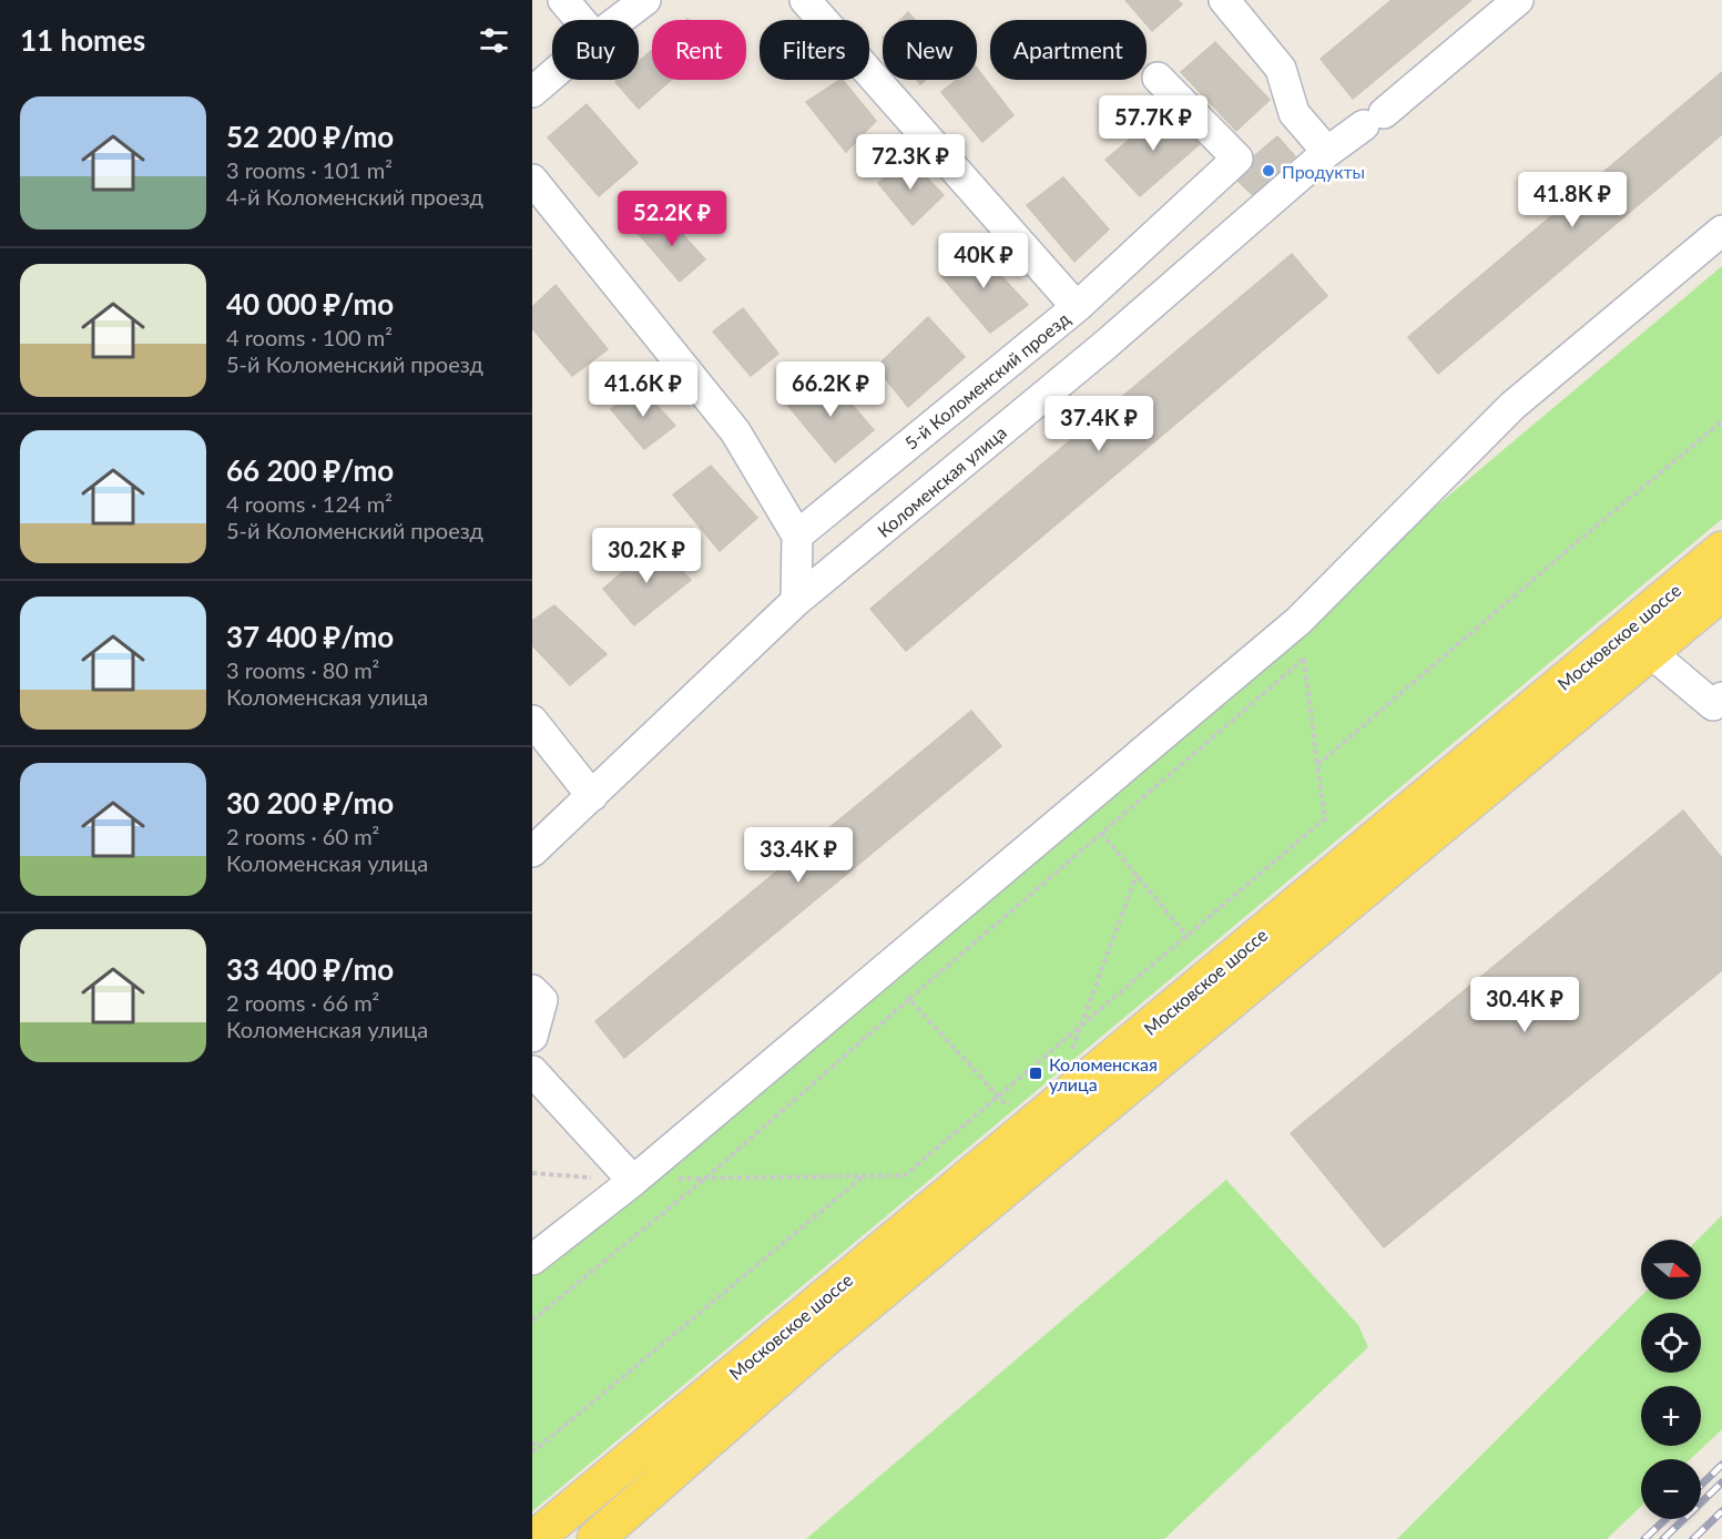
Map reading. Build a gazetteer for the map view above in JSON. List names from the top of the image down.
{
  "streets": {
    "main road": ["Московское шоссе"],
    "street": ["5-й Коломенский проезд", "Коломенская улица"]
  },
  "places": {
    "other": ["Продукты"],
    "transit": ["Коломенская улица"]
  },
  "north": "right",
  "page": {
    "heading": "11 homes",
    "chip": [
      "Buy",
      "Rent",
      "Filters",
      "New",
      "Apartment"
    ],
    "list": [
      {
        "name": "52 200 ₽/mo",
        "note": "3 rooms · 101 m² · 4-й Коломенский проезд"
      },
      {
        "name": "40 000 ₽/mo",
        "note": "4 rooms · 100 m² · 5-й Коломенский проезд"
      },
      {
        "name": "66 200 ₽/mo",
        "note": "4 rooms · 124 m² · 5-й Коломенский проезд"
      },
      {
        "name": "37 400 ₽/mo",
        "note": "3 rooms · 80 m² · Коломенская улица"
      },
      {
        "name": "30 200 ₽/mo",
        "note": "2 rooms · 60 m² · Коломенская улица"
      },
      {
        "name": "33 400 ₽/mo",
        "note": "2 rooms · 66 m² · Коломенская улица"
      }
    ],
    "price": [
      "57.7K ₽",
      "72.3K ₽",
      "41.8K ₽",
      "52.2K ₽",
      "40K ₽",
      "41.6K ₽",
      "66.2K ₽",
      "37.4K ₽",
      "30.2K ₽",
      "33.4K ₽",
      "30.4K ₽"
    ],
    "map_buttons": ["+", "−"]
  }
}
